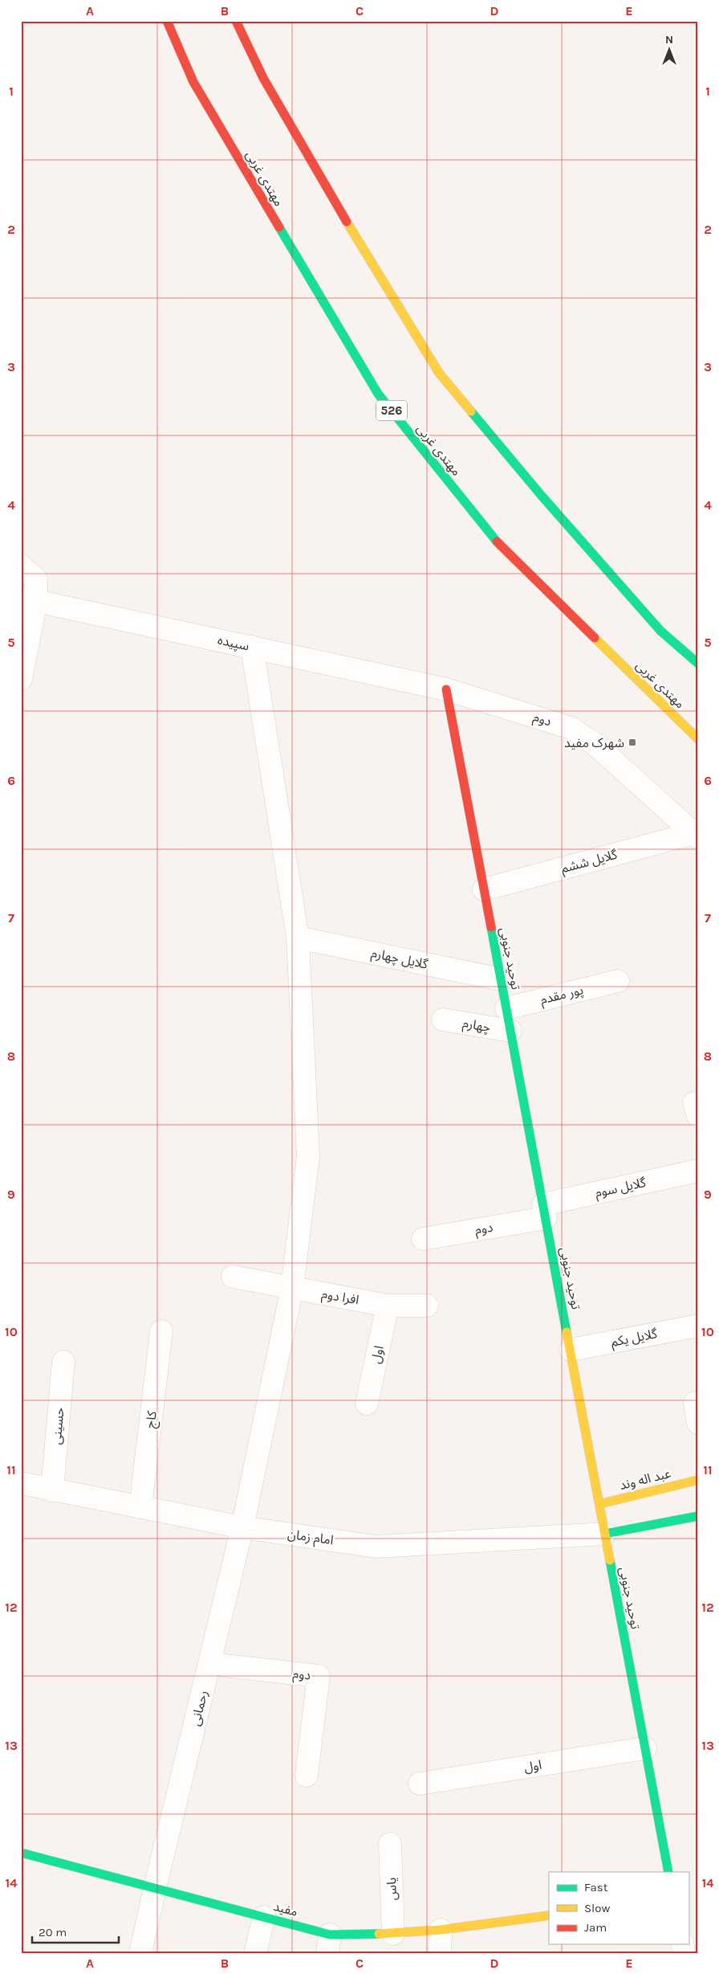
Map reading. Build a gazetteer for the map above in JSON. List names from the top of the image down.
{
  "streets": {
    "street": [
      "مهتدی غربی",
      "526",
      "سپیده",
      "دوم",
      "گلایل ششم",
      "گلایل چهارم",
      "توحید جنوبی",
      "پور مقدم",
      "چهارم",
      "گلایل سوم",
      "افرا دوم",
      "گلایل یکم",
      "اول",
      "کاج",
      "حسینی",
      "عبد اله وند",
      "امام زمان",
      "رحمانی",
      "یاس",
      "مفید"
    ]
  },
  "crossings": [
    ["سپیده", "دوم"],
    ["سپیده", "توحید جنوبی"],
    ["سپیده", "رحمانی"],
    ["دوم", "گلایل ششم"],
    ["دوم", "توحید جنوبی"],
    ["دوم", "گلایل سوم"],
    ["دوم", "رحمانی"],
    ["گلایل ششم", "توحید جنوبی"],
    ["گلایل چهارم", "توحید جنوبی"],
    ["گلایل چهارم", "رحمانی"],
    ["توحید جنوبی", "پور مقدم"],
    ["توحید جنوبی", "چهارم"],
    ["توحید جنوبی", "گلایل سوم"],
    ["توحید جنوبی", "گلایل یکم"],
    ["توحید جنوبی", "اول"],
    ["توحید جنوبی", "عبد اله وند"],
    ["توحید جنوبی", "امام زمان"],
    ["افرا دوم", "اول"],
    ["افرا دوم", "رحمانی"],
    ["کاج", "امام زمان"],
    ["حسینی", "امام زمان"],
    ["امام زمان", "رحمانی"],
    ["رحمانی", "مفید"],
    ["یاس", "مفید"]
  ],
  "places": {
    "transit": ["شهرک مفید"]
  },
  "legend": ["Fast", "Slow", "Jam"],
  "scale_bar": "20 m",
  "north": "top",
  "grid": {
    "columns": [
      "A",
      "B",
      "C",
      "D",
      "E"
    ],
    "rows": [
      "1",
      "2",
      "3",
      "4",
      "5",
      "6",
      "7",
      "8",
      "9",
      "10",
      "11",
      "12",
      "13",
      "14"
    ]
  }
}
